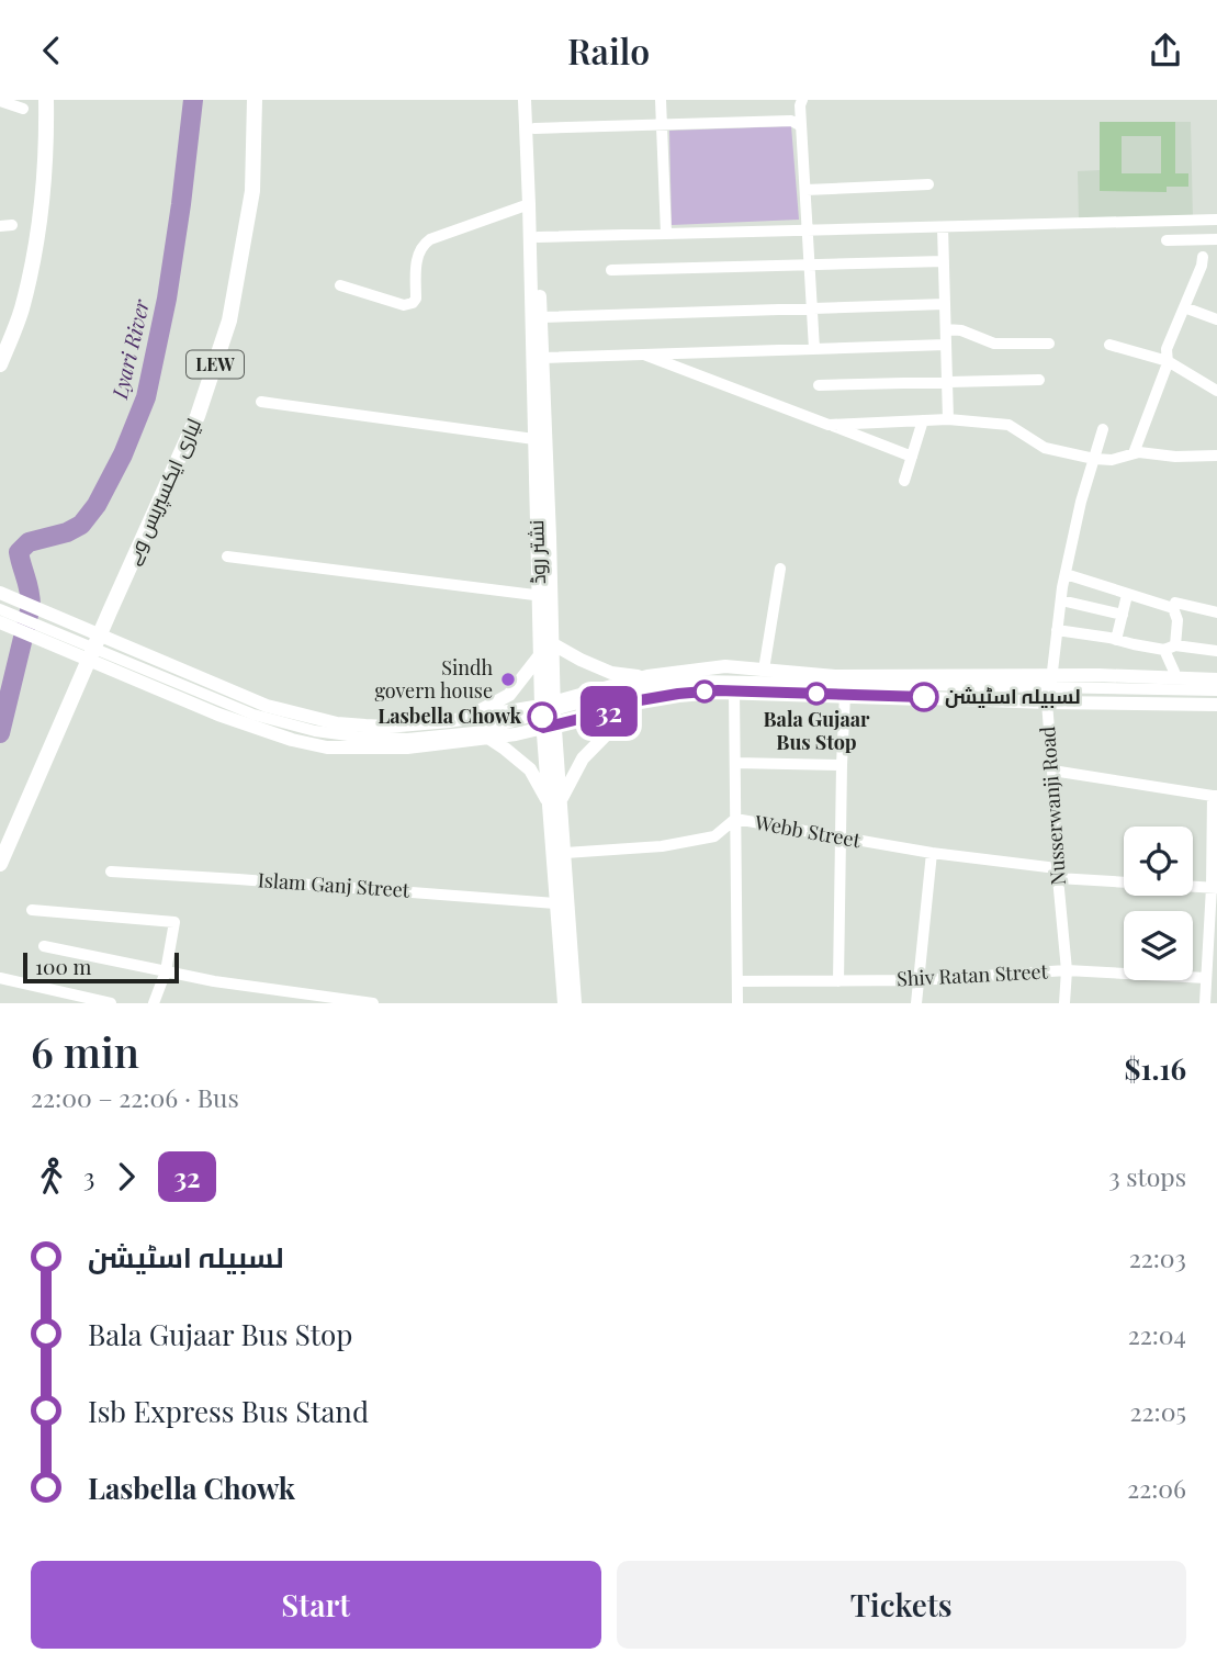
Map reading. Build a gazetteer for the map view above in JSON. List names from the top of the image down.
{
  "streets": {
    "highway": ["LEW", "لیاری ایکسپریس وے"],
    "main road": ["نشتر روڈ"],
    "street": [
      "Nusserwanji Road",
      "Webb Street",
      "Islam Ganj Street",
      "Shiv Ratan Street"
    ]
  },
  "crossings": [
    ["نشتر روڈ", "Webb Street"],
    ["نشتر روڈ", "Islam Ganj Street"],
    ["Nusserwanji Road", "Webb Street"],
    ["Nusserwanji Road", "Shiv Ratan Street"]
  ],
  "water": ["Lyari River"],
  "places": [
    "Sindh govern house",
    "Bala Gujaar Bus Stop",
    "لسبیلہ اسٹیشن",
    "Lasbella Chowk"
  ],
  "lines": ["bus line 32"],
  "scale_bar": "100 m",
  "page": {
    "header": "Railo",
    "on_map": "32",
    "scale": "100 m",
    "heading": ["6 min", "22:00 – 22:06 · Bus", "$1.16"],
    "legs": ["3", "32", "3 stops"],
    "list": [
      {
        "name": "لسبیلہ اسٹیشن",
        "value": "22:03"
      },
      {
        "name": "Bala Gujaar Bus Stop",
        "value": "22:04"
      },
      {
        "name": "Isb Express Bus Stand",
        "value": "22:05"
      },
      {
        "name": "Lasbella Chowk",
        "value": "22:06"
      }
    ],
    "buttons": ["Start", "Tickets"]
  }
}
